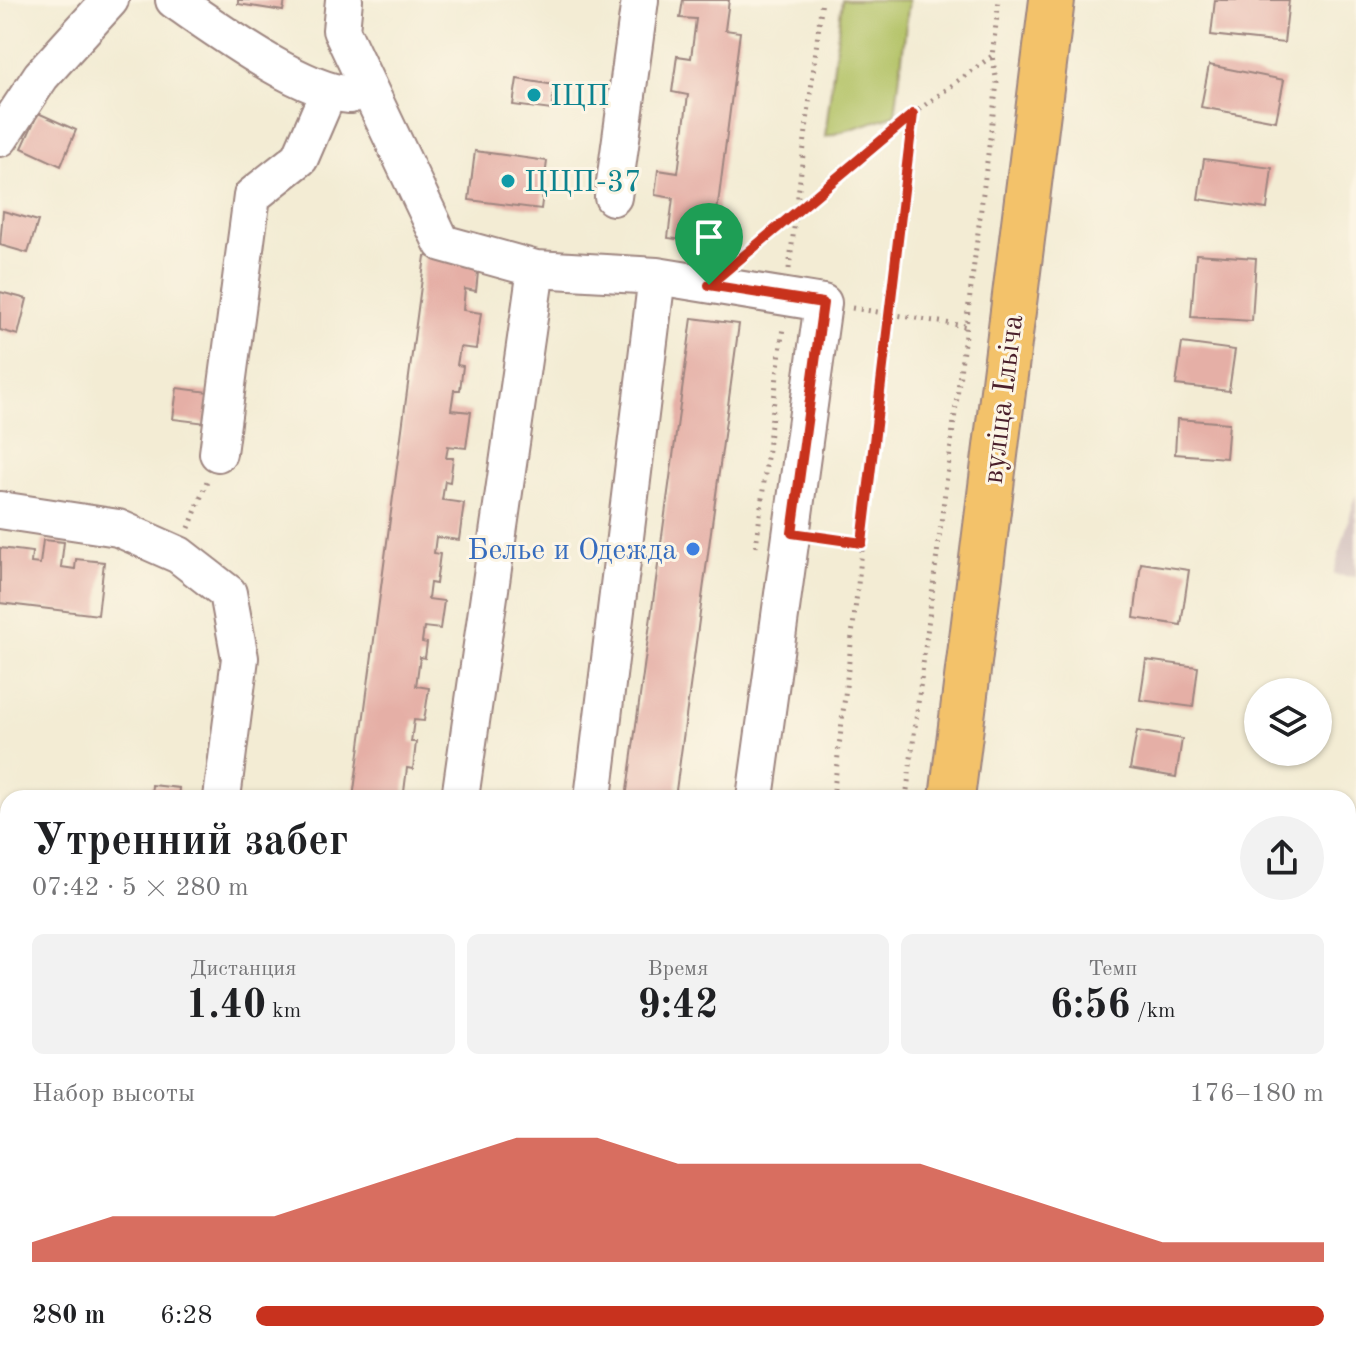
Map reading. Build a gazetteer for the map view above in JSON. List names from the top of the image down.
{
  "streets": {
    "main road": ["вуліца Ільіча"]
  },
  "places": ["ІЦП", "ЦЦП-37", "Белье и Одежда"],
  "page": {
    "heading": ["Утренний забег", "07:42 · 5 × 280 m"],
    "stats": [
      ["Дистанция", "1.40 km"],
      ["Время", "9:42"],
      ["Темп", "6:56 /km"]
    ],
    "chart": ["Набор высоты", "176–180 m"],
    "list": [
      {
        "name": "280 m",
        "note": "6:28"
      }
    ]
  }
}
